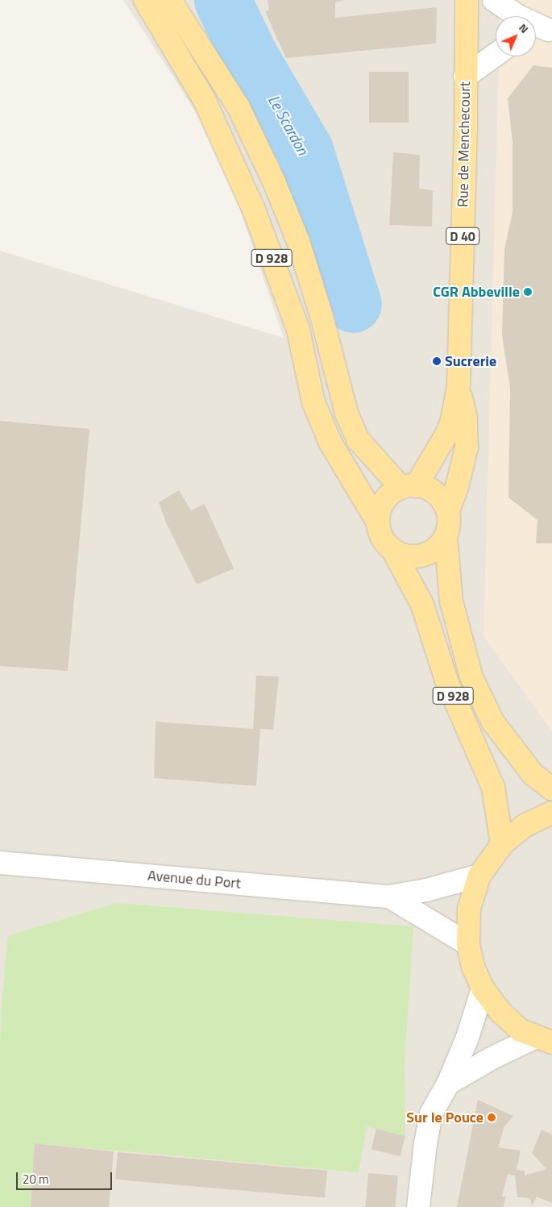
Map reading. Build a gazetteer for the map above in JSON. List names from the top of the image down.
{
  "streets": {
    "main road": ["Rue de Menchecourt", "D 40", "D 928"],
    "street": ["Avenue du Port"]
  },
  "crossings": [
    ["Rue de Menchecourt", "D 928"]
  ],
  "water": ["Le Scardon"],
  "places": ["CGR Abbeville", "Sucrerie", "Sur le Pouce"],
  "scale_bar": "20 m",
  "north": "top right"
}
